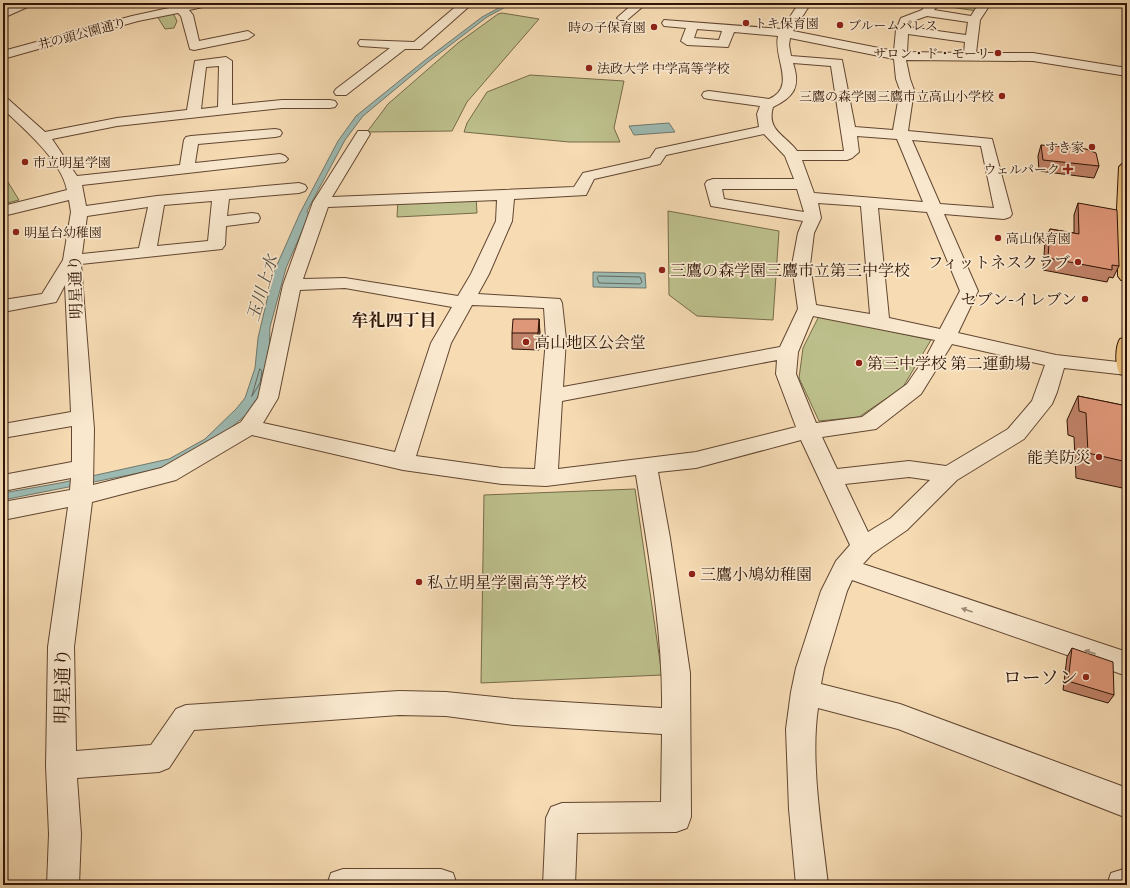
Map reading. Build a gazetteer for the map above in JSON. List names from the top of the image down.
{
  "streets": {
    "street": ["井の頭公園通り", "明星通り"]
  },
  "districts": ["牟礼四丁目"],
  "water": ["玉川上水"],
  "places": {
    "other": [
      "トキ保育園",
      "ブルームパレス",
      "時の子保育園",
      "サロン・ド・モーリ",
      "法政大学 中学高等学校",
      "三鷹の森学園三鷹市立高山小学校",
      "すき家",
      "市立明星学園",
      "明星台幼稚園",
      "高山保育園",
      "フィットネスクラブ",
      "三鷹の森学園三鷹市立第三中学校",
      "セブン-イレブン",
      "高山地区公会堂",
      "第三中学校 第二運動場",
      "能美防災",
      "三鷹小鳩幼稚園",
      "私立明星学園高等学校",
      "ローソン"
    ],
    "health": ["ウェルパーク"]
  }
}
